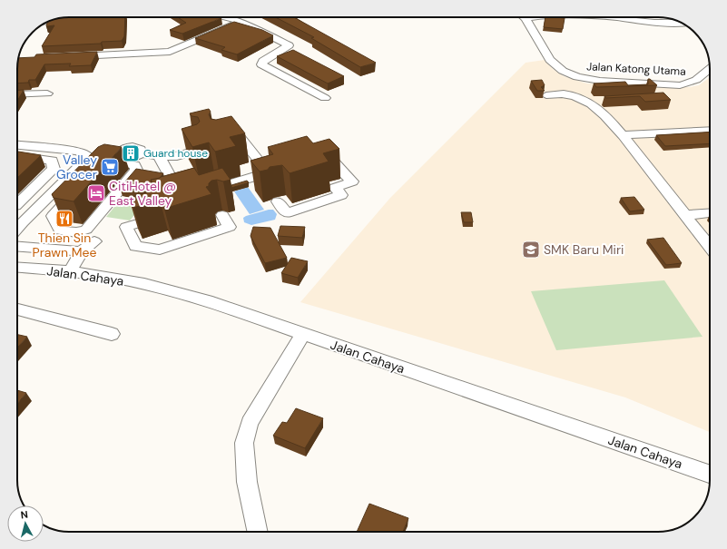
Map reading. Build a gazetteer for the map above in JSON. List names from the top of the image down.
{
  "streets": {
    "street": ["Jalan Katong Utama", "Jalan Cahaya"]
  },
  "places": {
    "building": ["Guard house"],
    "supermarket": ["Valley Grocer"],
    "hotel": ["CitiHotel @ East Valley"],
    "restaurant": ["Thien Sin Prawn Mee"],
    "school or university": ["SMK Baru Miri"]
  },
  "north": "top"
}
